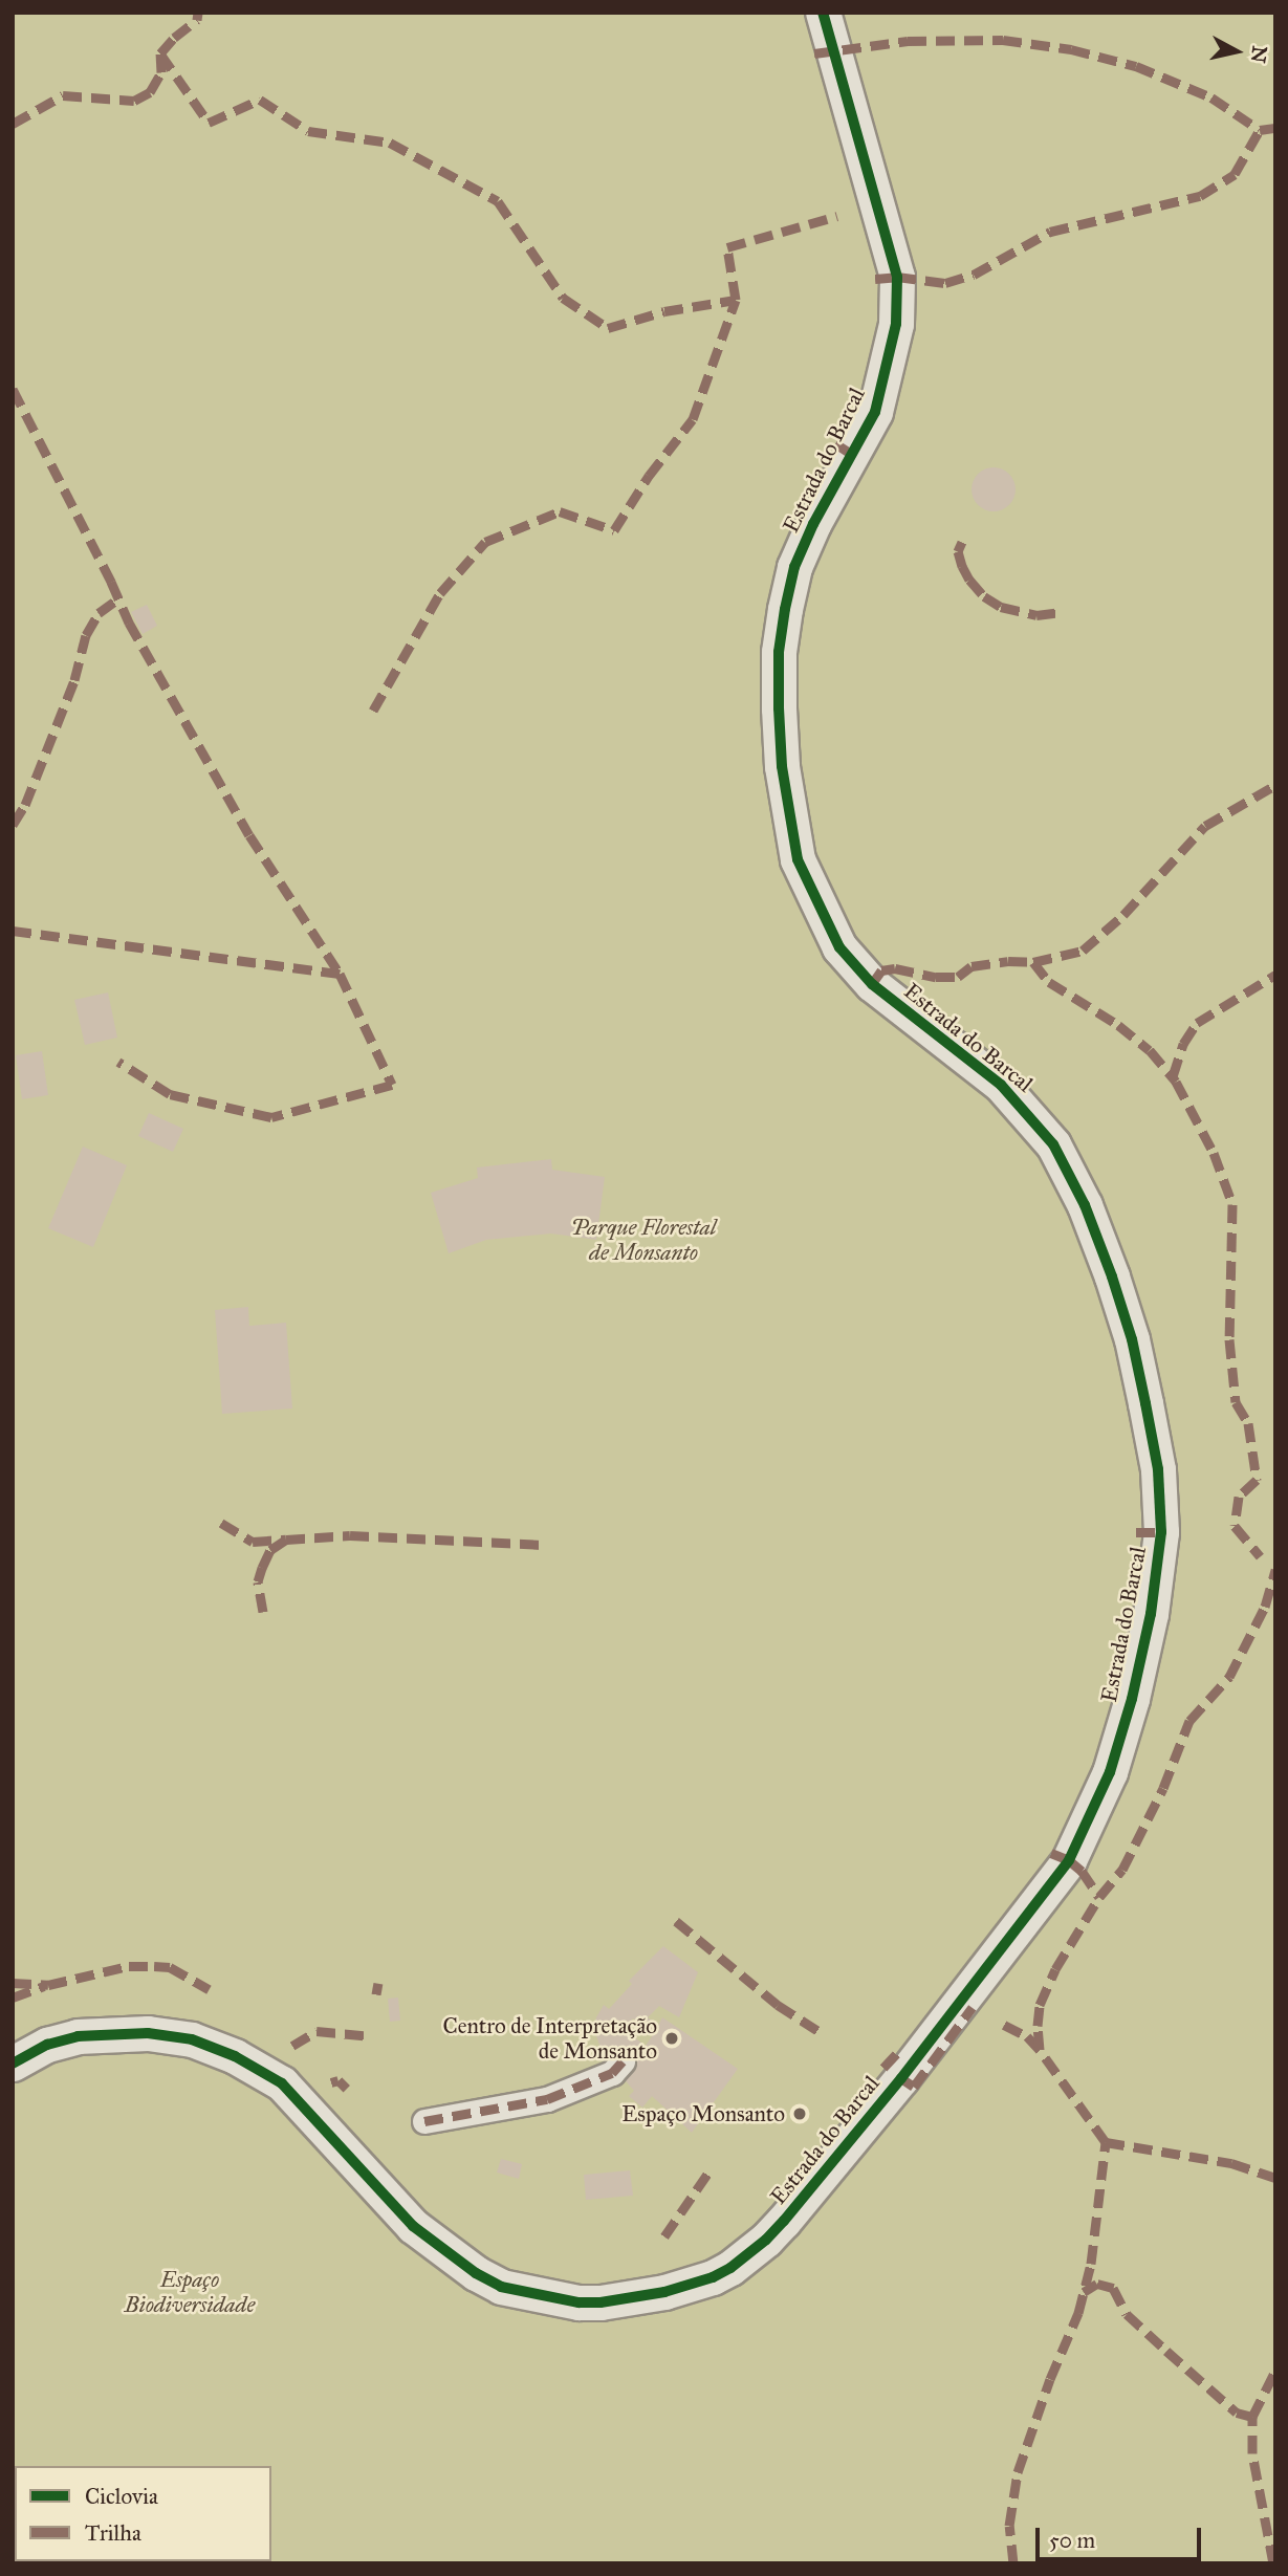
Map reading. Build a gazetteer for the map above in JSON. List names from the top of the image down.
{
  "streets": {
    "street": ["Estrada do Barcal"]
  },
  "parks": ["Parque Florestal de Monsanto", "Espaço Biodiversidade"],
  "places": ["Centro de Interpretação de Monsanto", "Espaço Monsanto"],
  "legend": ["Ciclovia", "Trilha"],
  "scale_bar": "50 m",
  "north": "right"
}
